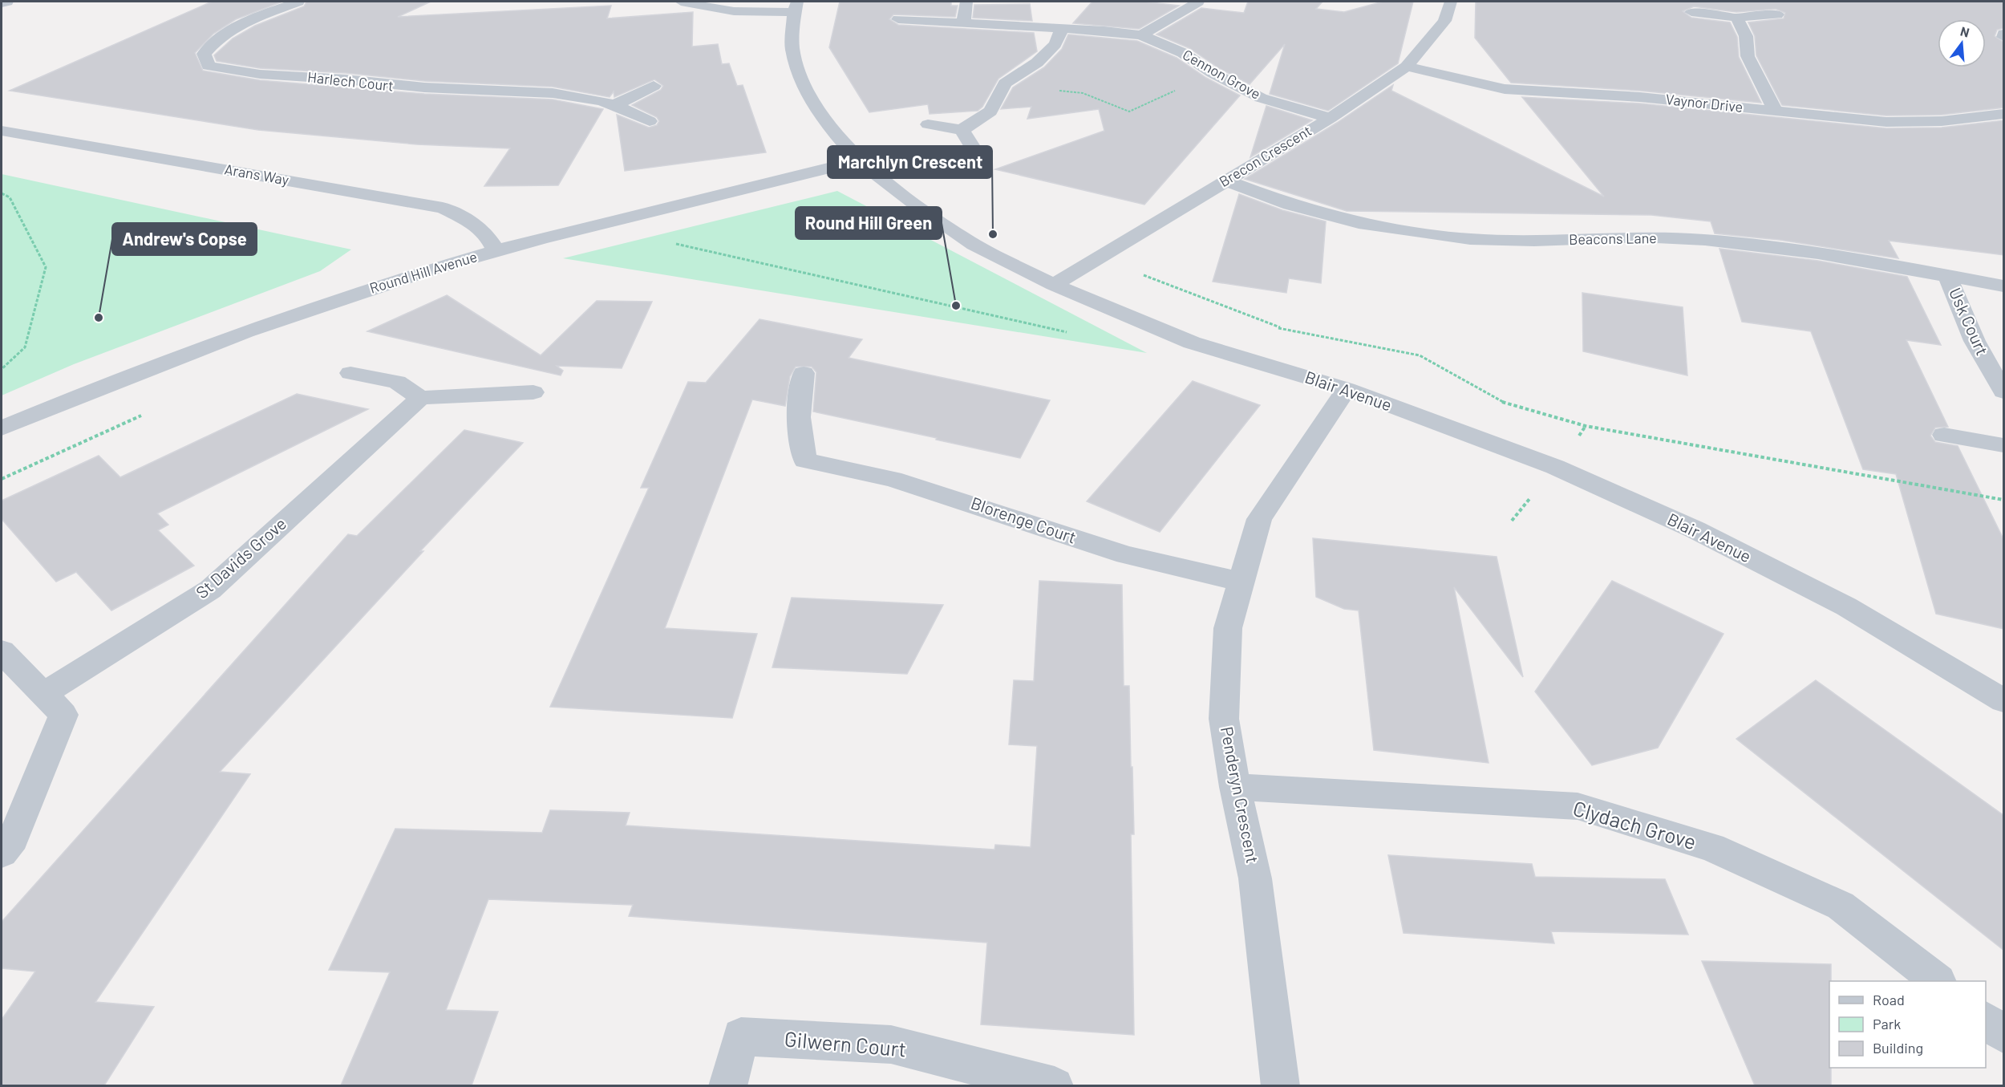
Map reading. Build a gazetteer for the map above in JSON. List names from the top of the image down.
{
  "streets": {
    "street": [
      "Cennon Grove",
      "Harlech Court",
      "Vaynor Drive",
      "Brecon Crescent",
      "Arans Way",
      "Beacons Lane",
      "Round Hill Avenue",
      "Usk Court",
      "Blair Avenue",
      "Blorenge Court",
      "St Davids Grove",
      "Penderyn Crescent",
      "Clydach Grove",
      "Gilwern Court"
    ]
  },
  "crossings": [
    ["Cennon Grove", "Brecon Crescent"],
    ["Vaynor Drive", "Brecon Crescent"],
    ["Brecon Crescent", "Beacons Lane"],
    ["Brecon Crescent", "Blair Avenue"],
    ["Arans Way", "Round Hill Avenue"],
    ["Beacons Lane", "Usk Court"],
    ["Round Hill Avenue", "Blair Avenue"],
    ["Blair Avenue", "Penderyn Crescent"],
    ["Blorenge Court", "Penderyn Crescent"],
    ["Penderyn Crescent", "Clydach Grove"]
  ],
  "places": ["Marchlyn Crescent", "Round Hill Green", "Andrew's Copse"],
  "legend": ["Road", "Park", "Building"],
  "north": "top"
}
